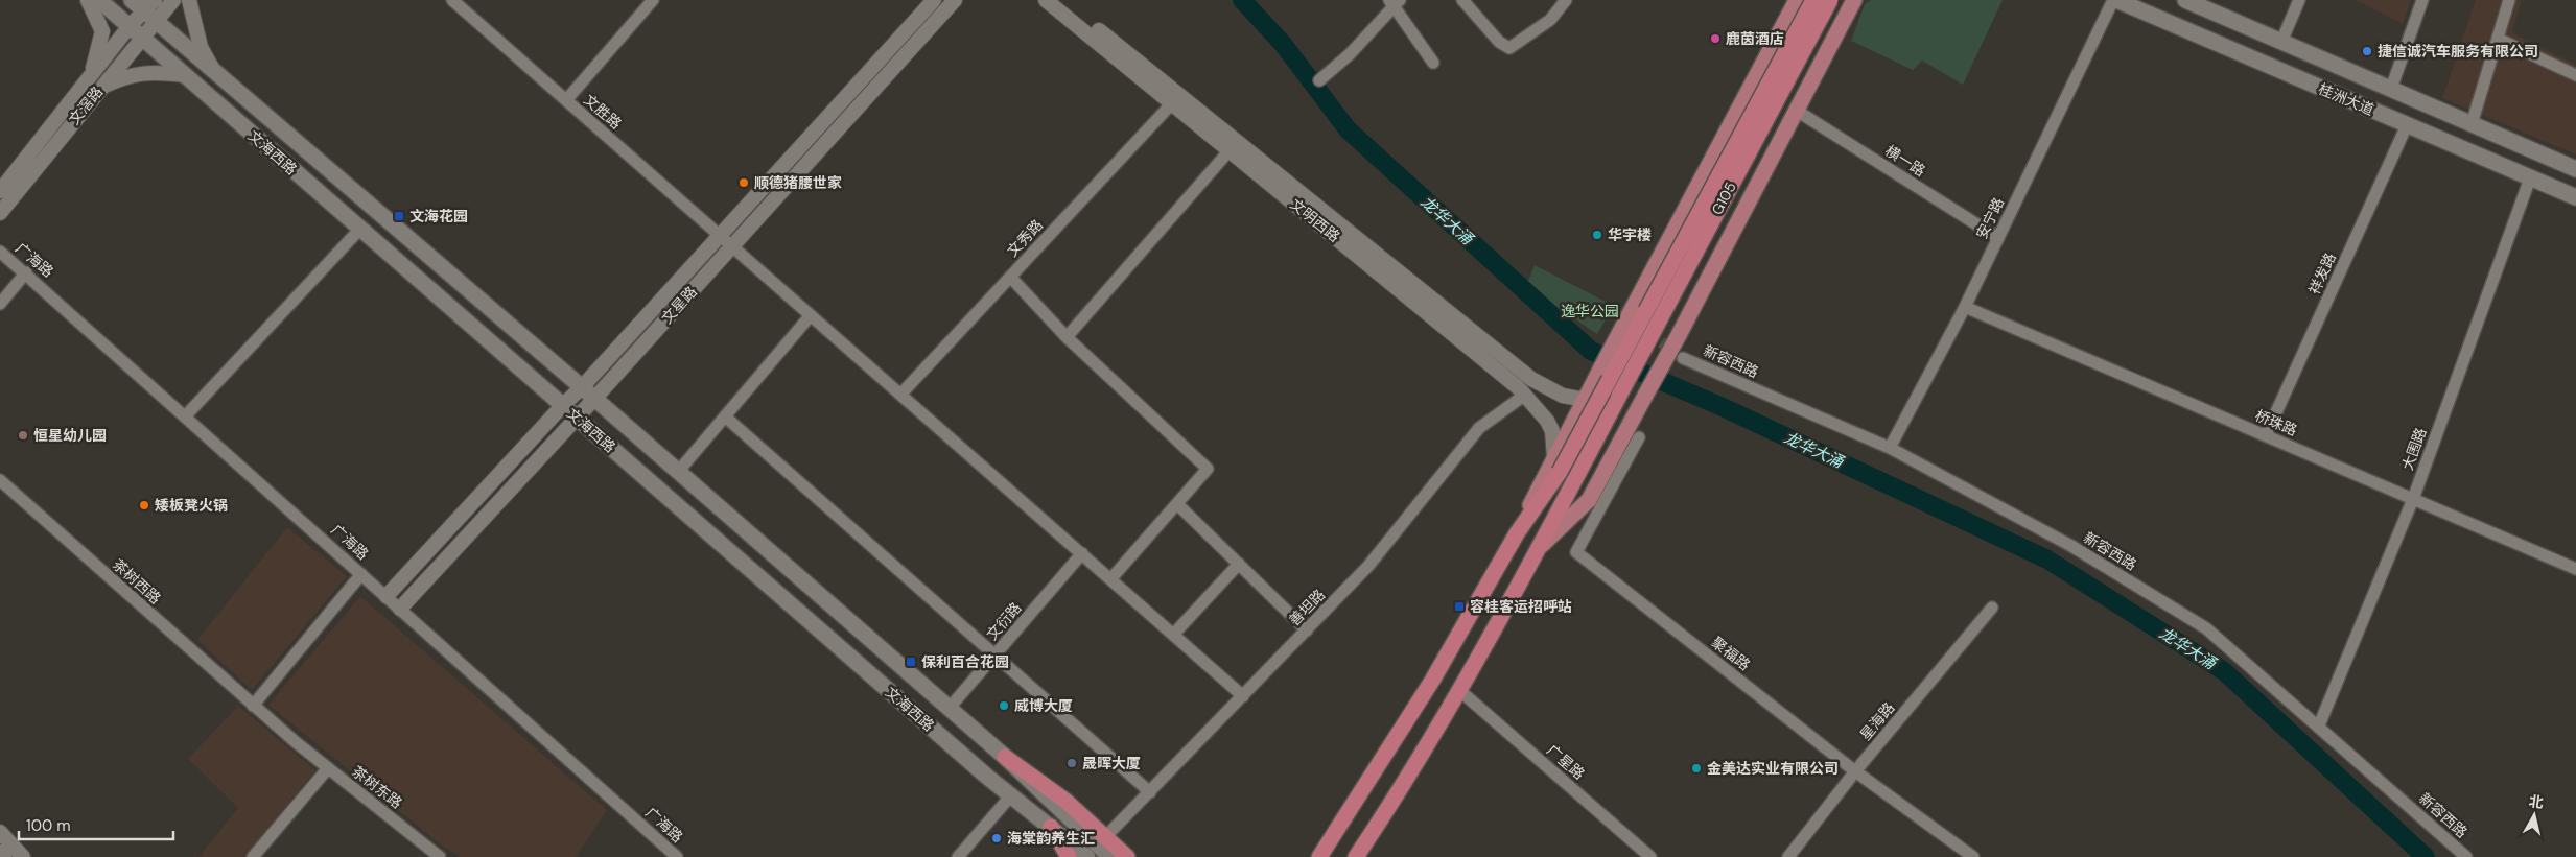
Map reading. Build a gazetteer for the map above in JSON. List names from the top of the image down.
{
  "streets": {
    "highway": ["G105"],
    "main road": ["桂洲大道", "文海西路"],
    "street": [
      "文滘路",
      "文胜路",
      "横一路",
      "安宁路",
      "文明西路",
      "文秀路",
      "广海路",
      "祥发路",
      "文星路",
      "新容西路",
      "桥珠路",
      "大围路",
      "茶树西路",
      "善坦路",
      "文衍路",
      "聚福路",
      "星海路",
      "广星路",
      "茶树东路"
    ]
  },
  "crossings": [
    ["桂洲大道", "安宁路"],
    ["桂洲大道", "祥发路"],
    ["桂洲大道", "大围路"],
    ["文滘路", "文海西路"],
    ["文胜路", "文秀路"],
    ["文胜路", "文星路"],
    ["文胜路", "善坦路"],
    ["文胜路", "文衍路"],
    ["文海西路", "文星路"],
    ["文海西路", "文衍路"],
    ["横一路", "安宁路"],
    ["G105", "文明西路"],
    ["G105", "广星路"],
    ["安宁路", "新容西路"],
    ["安宁路", "桥珠路"],
    ["文明西路", "文秀路"],
    ["文明西路", "善坦路"],
    ["广海路", "文星路"],
    ["祥发路", "桥珠路"],
    ["新容西路", "大围路"],
    ["桥珠路", "大围路"],
    ["茶树西路", "茶树东路"],
    ["聚福路", "星海路"]
  ],
  "water": ["龙华大涌"],
  "parks": ["逸华公园"],
  "places": {
    "other": [
      "鹿茵酒店",
      "捷信诚汽车服务有限公司",
      "顺德猪腰世家",
      "华宇楼",
      "恒星幼儿园",
      "矮板凳火锅",
      "威博大厦",
      "晟晖大厦",
      "金美达实业有限公司",
      "海棠韵养生汇"
    ],
    "transit": ["文海花园", "容桂客运招呼站", "保利百合花园"]
  },
  "scale_bar": "100 m",
  "north": "top"
}
